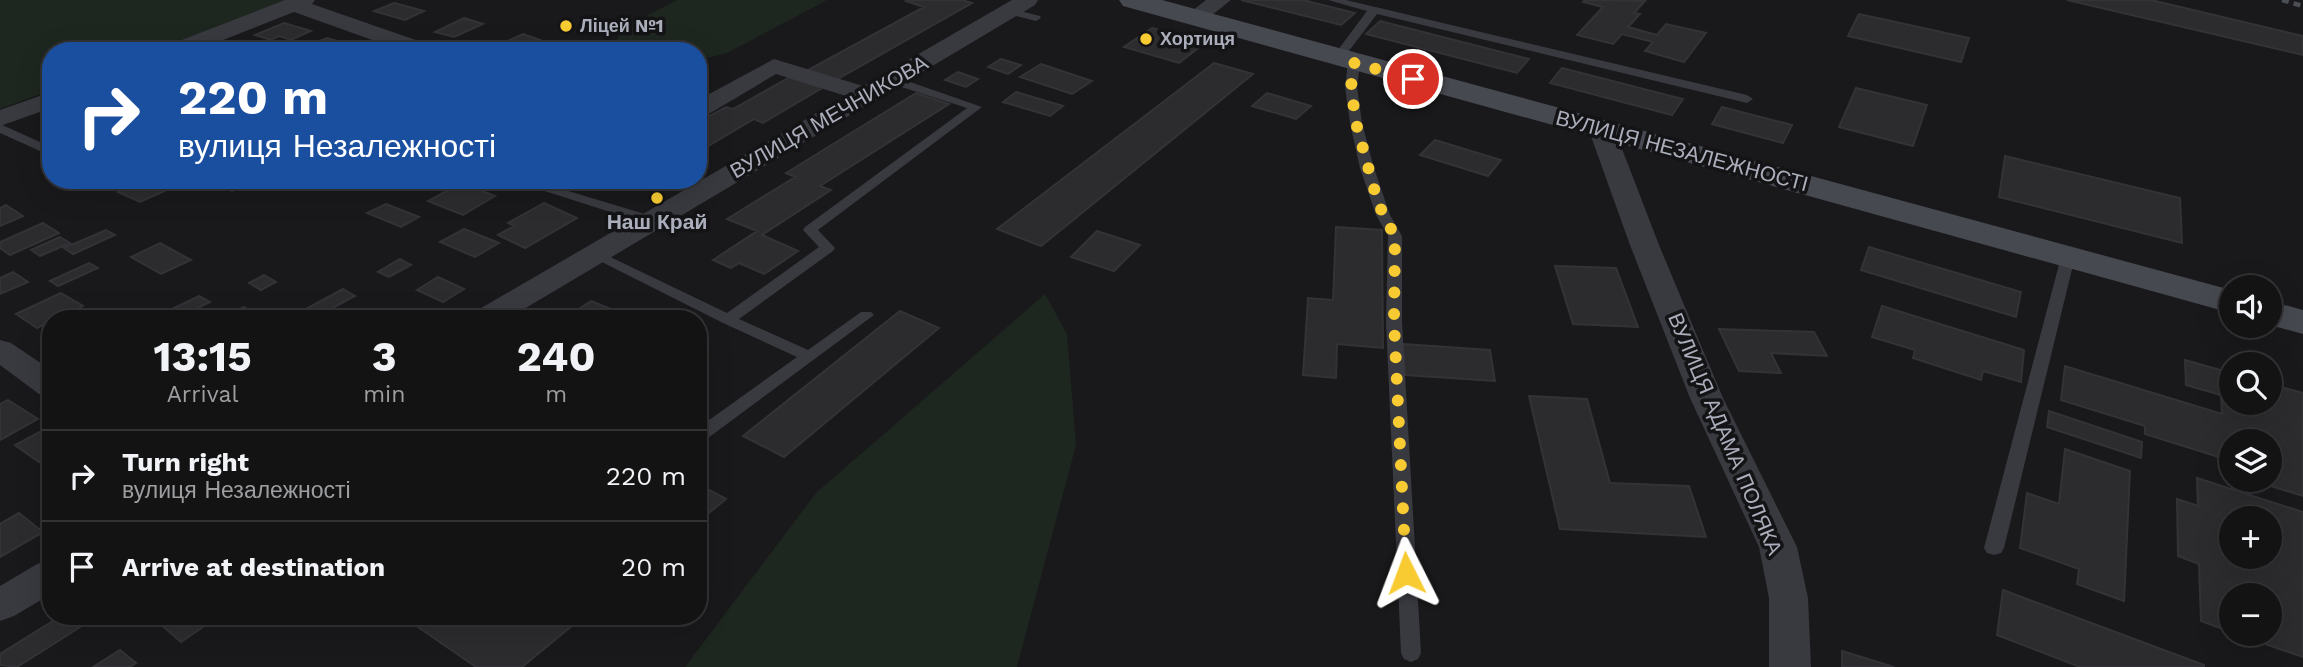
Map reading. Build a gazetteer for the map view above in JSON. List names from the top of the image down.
{
  "streets": {
    "main road": ["ВУЛИЦЯ НЕЗАЛЕЖНОСТІ"],
    "street": ["ВУЛИЦЯ МЕЧНИКОВА", "ВУЛИЦЯ АДАМА ПОЛЯКА"]
  },
  "crossings": [
    ["ВУЛИЦЯ НЕЗАЛЕЖНОСТІ", "ВУЛИЦЯ АДАМА ПОЛЯКА"]
  ],
  "places": ["Ліцей №1", "Хортиця", "Наш Край"],
  "page": {
    "turn": ["220 m", "вулиця Незалежності"],
    "map_buttons": ["+", "−"],
    "eta": [
      "13:15",
      "Arrival",
      "3",
      "min",
      "240",
      "m"
    ],
    "list": [
      {
        "name": "Turn right",
        "note": "вулиця Незалежності",
        "value": "220 m"
      },
      {
        "name": "Arrive at destination",
        "value": "20 m"
      }
    ]
  }
}
